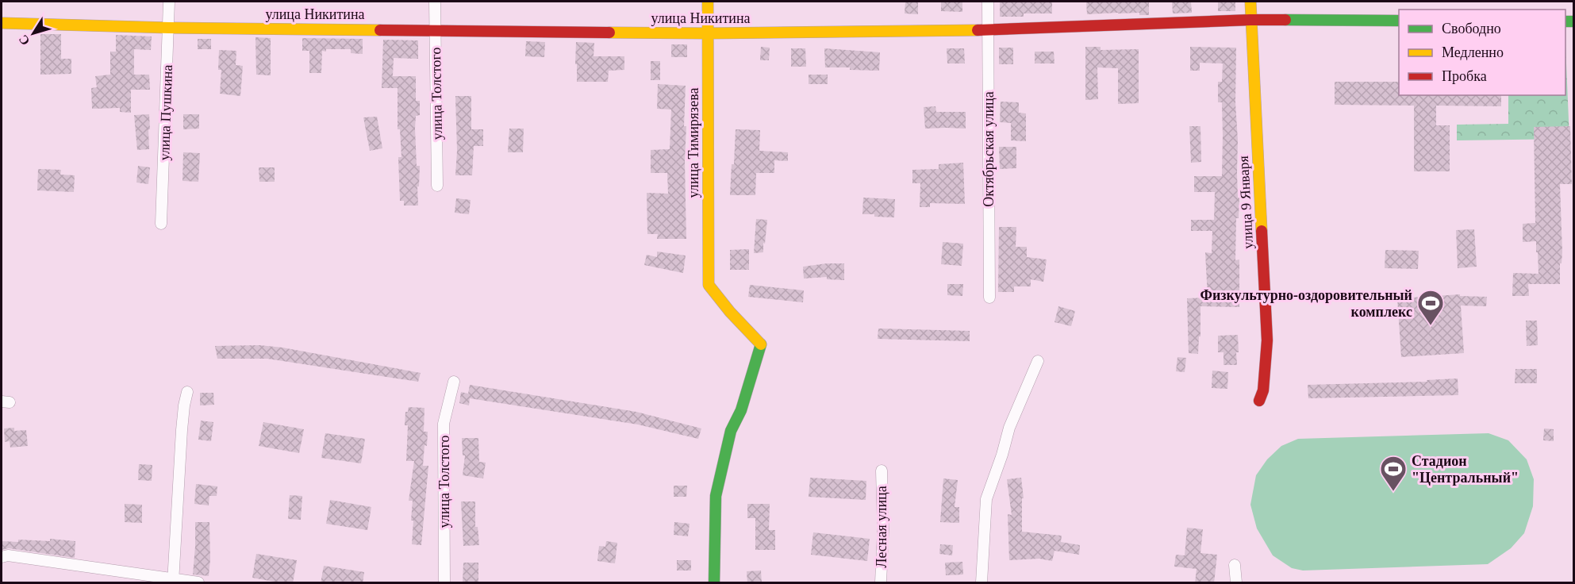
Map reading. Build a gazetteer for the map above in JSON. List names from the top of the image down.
{
  "streets": {
    "street": [
      "улица Никитина",
      "улица Толстого",
      "улица Пушкина",
      "улица Тимирязева",
      "Октябрьская улица",
      "улица 9 Января",
      "Лесная улица"
    ]
  },
  "crossings": [
    ["улица Никитина", "улица Толстого"],
    ["улица Никитина", "улица Пушкина"],
    ["улица Никитина", "улица Тимирязева"],
    ["улица Никитина", "Октябрьская улица"],
    ["улица Никитина", "улица 9 Января"]
  ],
  "places": {
    "sports": ["Физкультурно-оздоровительный комплекс", "Стадион \"Центральный\""]
  },
  "legend": ["Свободно", "Медленно", "Пробка"],
  "north": "bottom left"
}
